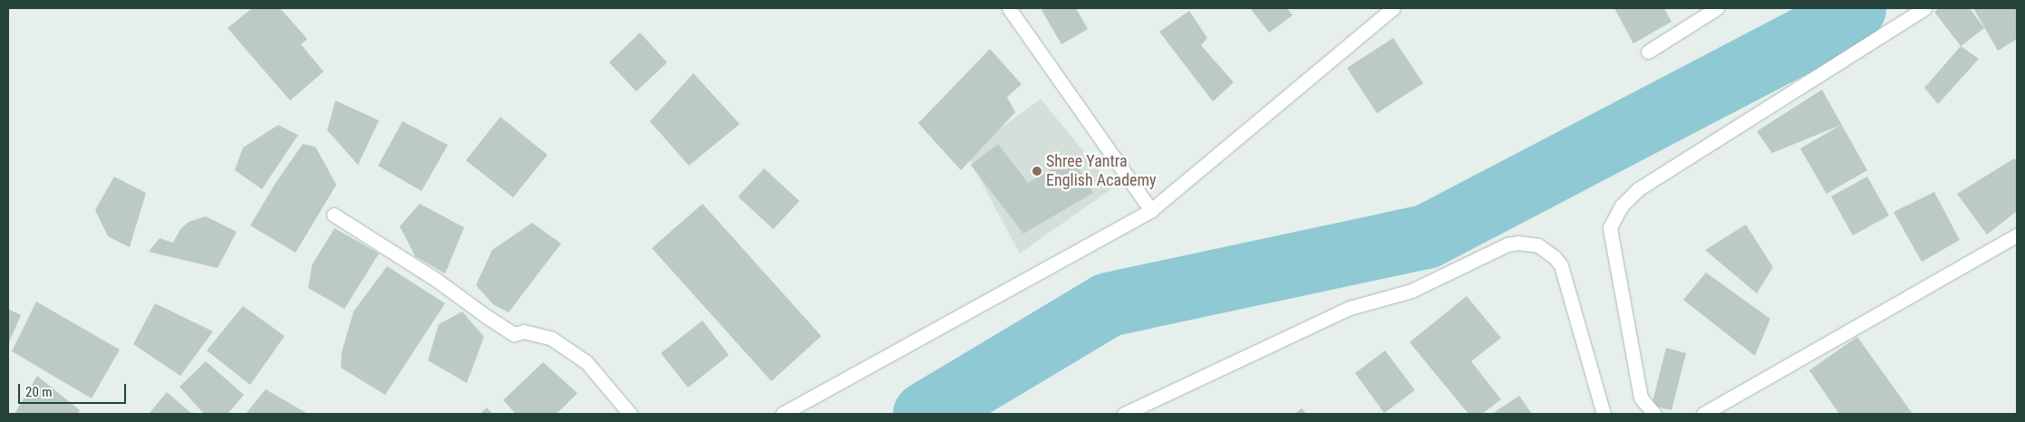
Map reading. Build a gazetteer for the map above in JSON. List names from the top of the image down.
{
  "places": ["Shree Yantra English Academy"],
  "scale_bar": "20 m"
}
